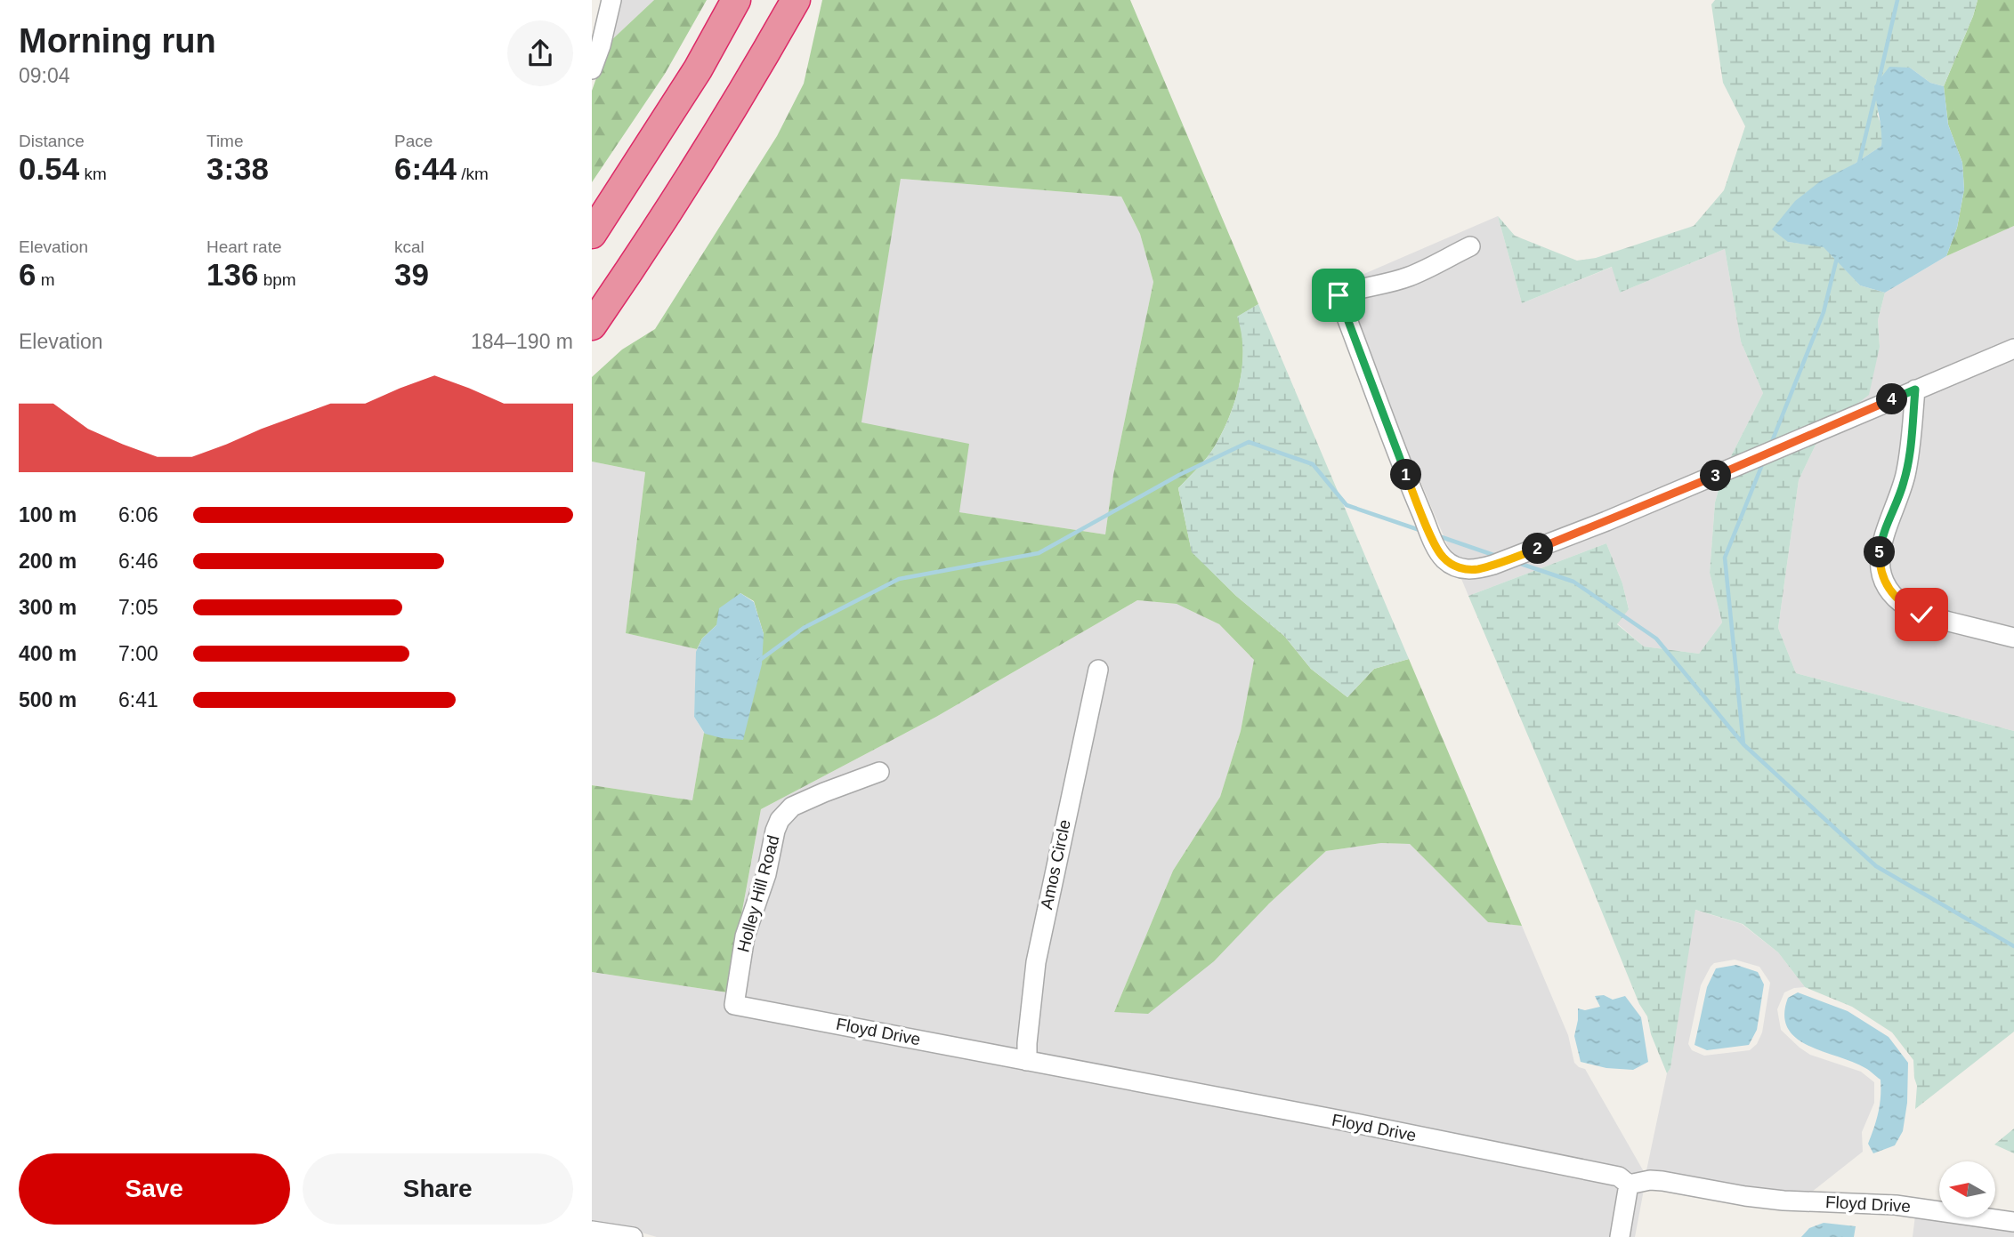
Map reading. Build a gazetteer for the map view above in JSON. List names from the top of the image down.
{
  "streets": {
    "street": ["Amos Circle", "Holley Hill Road", "Floyd Drive"]
  },
  "crossings": [
    ["Amos Circle", "Floyd Drive"],
    ["Holley Hill Road", "Floyd Drive"]
  ],
  "north": "left",
  "page": {
    "heading": ["Morning run", "09:04"],
    "stats": [
      ["Distance", "0.54 km"],
      ["Time", "3:38"],
      ["Pace", "6:44 /km"],
      ["Elevation", "6 m"],
      ["Heart rate", "136 bpm"],
      ["kcal", "39"]
    ],
    "chart": ["Elevation", "184–190 m"],
    "pins": [
      "4",
      "1",
      "3",
      "2",
      "5"
    ],
    "list": [
      {
        "name": "100 m",
        "note": "6:06"
      },
      {
        "name": "200 m",
        "note": "6:46"
      },
      {
        "name": "300 m",
        "note": "7:05"
      },
      {
        "name": "400 m",
        "note": "7:00"
      },
      {
        "name": "500 m",
        "note": "6:41"
      }
    ],
    "buttons": ["Save", "Share"]
  }
}
